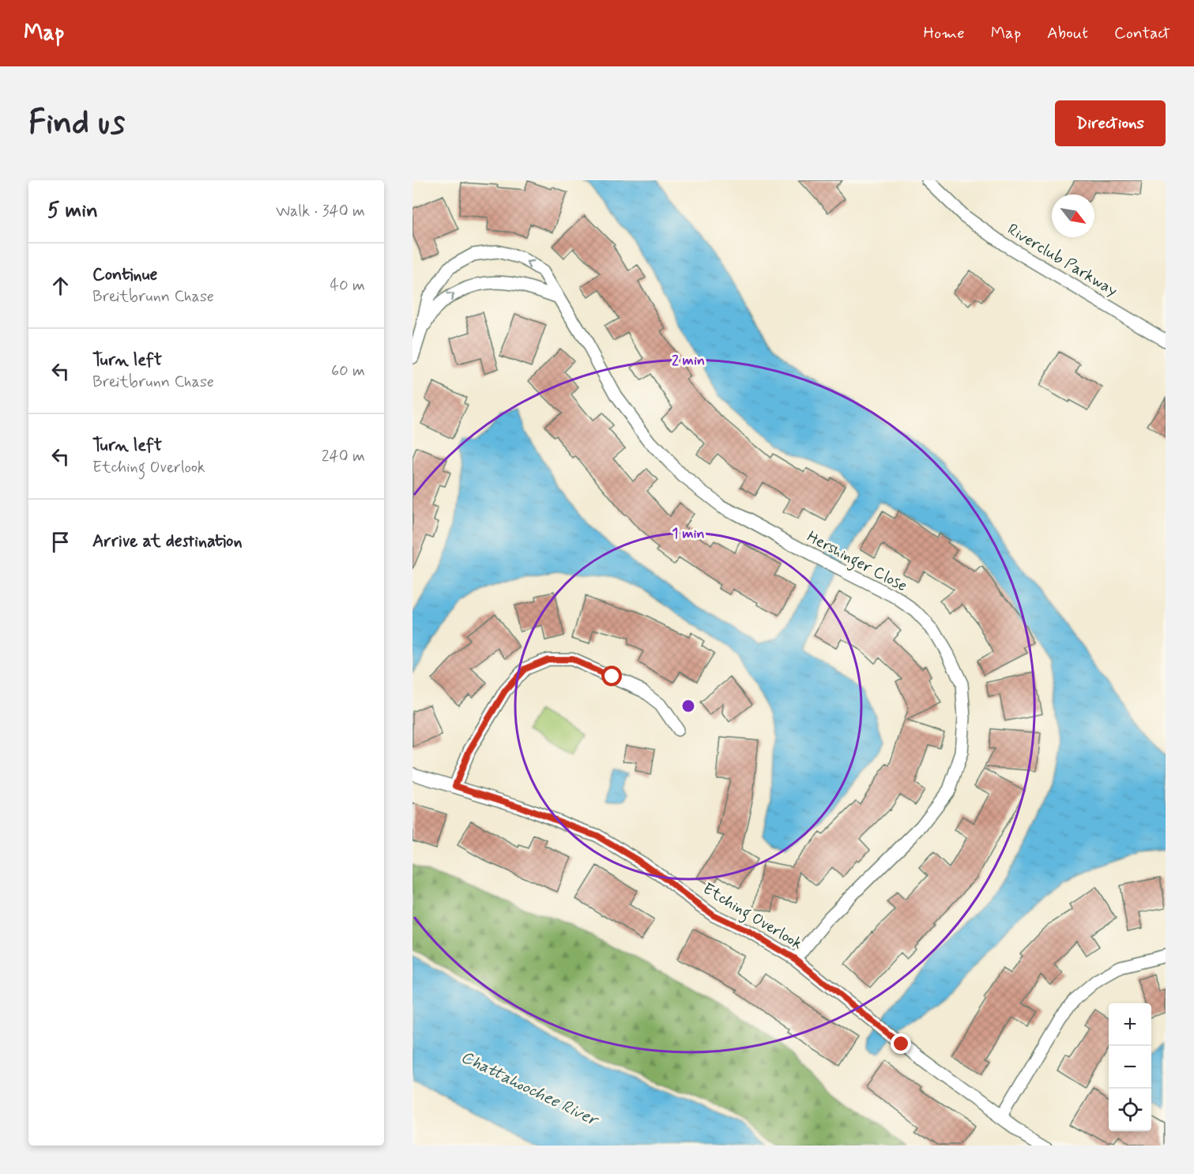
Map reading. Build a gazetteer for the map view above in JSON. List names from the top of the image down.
{
  "streets": {
    "street": ["Riverclub Parkway", "Hershinger Close", "Etching Overlook"]
  },
  "crossings": [
    ["Hershinger Close", "Etching Overlook"]
  ],
  "water": ["Chattahoochee River"],
  "north": "bottom right",
  "page": {
    "header": "Map",
    "nav": [
      "Home",
      "Map",
      "About",
      "Contact"
    ],
    "buttons": "Directions",
    "title": "Find us",
    "heading": ["5 min", "Walk · 340 m"],
    "list": [
      ["Continue", "Breitbrunn Chase", "40 m"],
      ["Turn left", "Breitbrunn Chase", "60 m"],
      ["Turn left", "Etching Overlook", "240 m"],
      "Arrive at destination"
    ],
    "map_buttons": ["+", "−"]
  },
  "rings": ["2 min", "1 min"]
}
